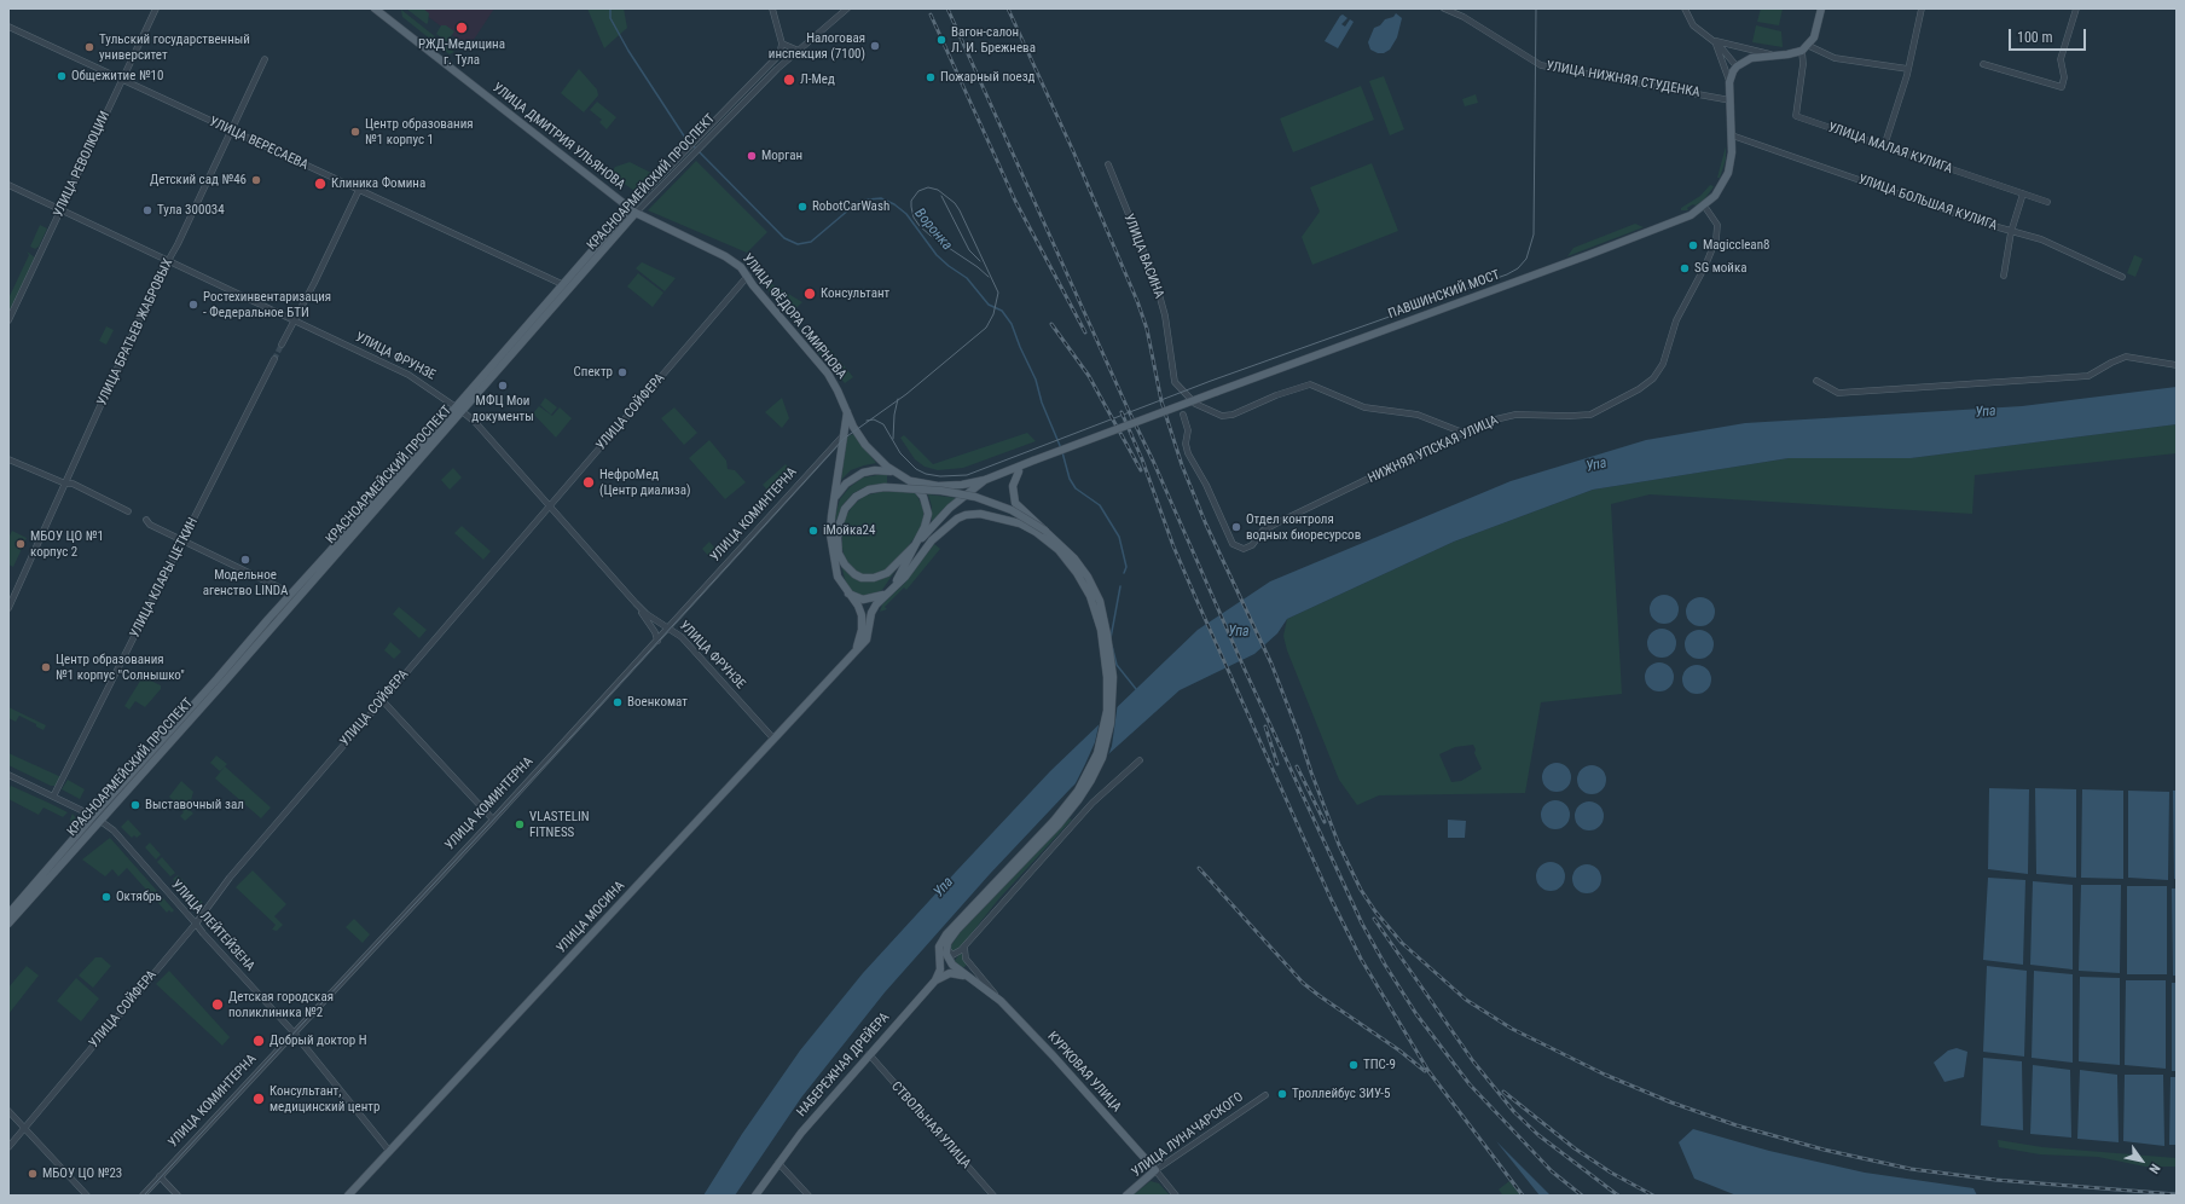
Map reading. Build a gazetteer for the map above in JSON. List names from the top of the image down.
{
  "streets": {
    "main road": [
      "УЛИЦА ДМИТРИЯ УЛЬЯНОВА",
      "КРАСНОАРМЕЙСКИЙ ПРОСПЕКТ",
      "ПАВШИНСКИЙ МОСТ",
      "УЛИЦА ФЁДОРА СМИРНОВА",
      "УЛИЦА ФРУНЗЕ",
      "УЛИЦА КОМИНТЕРНА",
      "УЛИЦА МОСИНА",
      "УЛИЦА ЛЕЙТЕЙЗЕНА",
      "НАБЕРЕЖНАЯ ДРЕЙЕРА",
      "КУРКОВАЯ УЛИЦА",
      "УЛИЦА ЛУНАЧАРСКОГО"
    ],
    "street": [
      "УЛИЦА НИЖНЯЯ CТУДЕНКA",
      "УЛИЦА ВЕРЕСАЕВА",
      "УЛИЦА МАЛАЯ КУЛИГА",
      "УЛИЦА РЕВОЛЮЦИИ",
      "УЛИЦА БОЛЬШАЯ КУЛИГА",
      "УЛИЦА ВАСИНА",
      "УЛИЦА БРАТЬЕВ ЖАБРОВЫХ",
      "УЛИЦА СОЙФЕРА",
      "НИЖНЯЯ УПСКАЯ УЛИЦА",
      "УЛИЦА КЛАРЫ ЦЕТКИН",
      "СТВОЛЬНАЯ УЛИЦА"
    ]
  },
  "crossings": [
    ["УЛИЦА НИЖНЯЯ CТУДЕНКA", "ПАВШИНСКИЙ МОСТ"],
    ["УЛИЦА ДМИТРИЯ УЛЬЯНОВА", "КРАСНОАРМЕЙСКИЙ ПРОСПЕКТ"],
    ["УЛИЦА ДМИТРИЯ УЛЬЯНОВА", "УЛИЦА ФЁДОРА СМИРНОВА"],
    ["УЛИЦА ВЕРЕСАЕВА", "УЛИЦА РЕВОЛЮЦИИ"],
    ["УЛИЦА ВЕРЕСАЕВА", "КРАСНОАРМЕЙСКИЙ ПРОСПЕКТ"],
    ["УЛИЦА ВЕРЕСАЕВА", "УЛИЦА БРАТЬЕВ ЖАБРОВЫХ"],
    ["УЛИЦА РЕВОЛЮЦИИ", "УЛИЦА ФРУНЗЕ"],
    ["КРАСНОАРМЕЙСКИЙ ПРОСПЕКТ", "УЛИЦА ФЁДОРА СМИРНОВА"],
    ["КРАСНОАРМЕЙСКИЙ ПРОСПЕКТ", "УЛИЦА ФРУНЗЕ"],
    ["КРАСНОАРМЕЙСКИЙ ПРОСПЕКТ", "УЛИЦА ЛЕЙТЕЙЗЕНА"],
    ["УЛИЦА БОЛЬШАЯ КУЛИГА", "ПАВШИНСКИЙ МОСТ"],
    ["УЛИЦА ВАСИНА", "НИЖНЯЯ УПСКАЯ УЛИЦА"],
    ["ПАВШИНСКИЙ МОСТ", "НИЖНЯЯ УПСКАЯ УЛИЦА"],
    ["УЛИЦА ФЁДОРА СМИРНОВА", "УЛИЦА СОЙФЕРА"],
    ["УЛИЦА ФЁДОРА СМИРНОВА", "УЛИЦА КОМИНТЕРНА"],
    ["УЛИЦА БРАТЬЕВ ЖАБРОВЫХ", "УЛИЦА ФРУНЗЕ"],
    ["УЛИЦА ФРУНЗЕ", "УЛИЦА СОЙФЕРА"],
    ["УЛИЦА ФРУНЗЕ", "УЛИЦА КОМИНТЕРНА"],
    ["УЛИЦА ФРУНЗЕ", "УЛИЦА МОСИНА"],
    ["УЛИЦА СОЙФЕРА", "УЛИЦА ЛЕЙТЕЙЗЕНА"],
    ["УЛИЦА КОМИНТЕРНА", "УЛИЦА ЛЕЙТЕЙЗЕНА"],
    ["УЛИЦА КЛАРЫ ЦЕТКИН", "УЛИЦА ЛЕЙТЕЙЗЕНА"],
    ["УЛИЦА МОСИНА", "УЛИЦА ЛЕЙТЕЙЗЕНА"],
    ["НАБЕРЕЖНАЯ ДРЕЙЕРА", "СТВОЛЬНАЯ УЛИЦА"],
    ["КУРКОВАЯ УЛИЦА", "УЛИЦА ЛУНАЧАРСКОГО"]
  ],
  "water": ["Воронка", "Упа"],
  "places": [
    "РЖД-Медицина г. Тула",
    "Вагон-салон Л. И. Брежнева",
    "Налоговая инспекция (7100)",
    "Тульский государственный университет",
    "Общежитие №10",
    "Пожарный поезд",
    "Л-Мед",
    "Центр образования №1 корпус 1",
    "Морган",
    "Детский сад №46",
    "Клиника Фомина",
    "RobotCarWash",
    "Тула 300034",
    "Magicclean8",
    "SG мойка",
    "Консультант",
    "Ростехинвентаризация - Федеральное БТИ",
    "Спектр",
    "МФЦ Мои документы",
    "НефроМед (Центр диализа)",
    "Отдел контроля водных биоресурсов",
    "iМойка24",
    "МБОУ ЦО №1 корпус 2",
    "Модельное агенство LINDA",
    "Центр образования №1 корпус \"Солнышко\"",
    "Военкомат",
    "Выставочный зал",
    "VLASTELIN FITNESS",
    "Октябрь",
    "Детская городская поликлиника №2",
    "Добрый доктор Н",
    "ТПС-9",
    "Троллейбус ЗИУ-5",
    "Консультант, медицинский центр",
    "МБОУ ЦО №23"
  ],
  "scale_bar": "100 m",
  "north": "bottom right"
}
